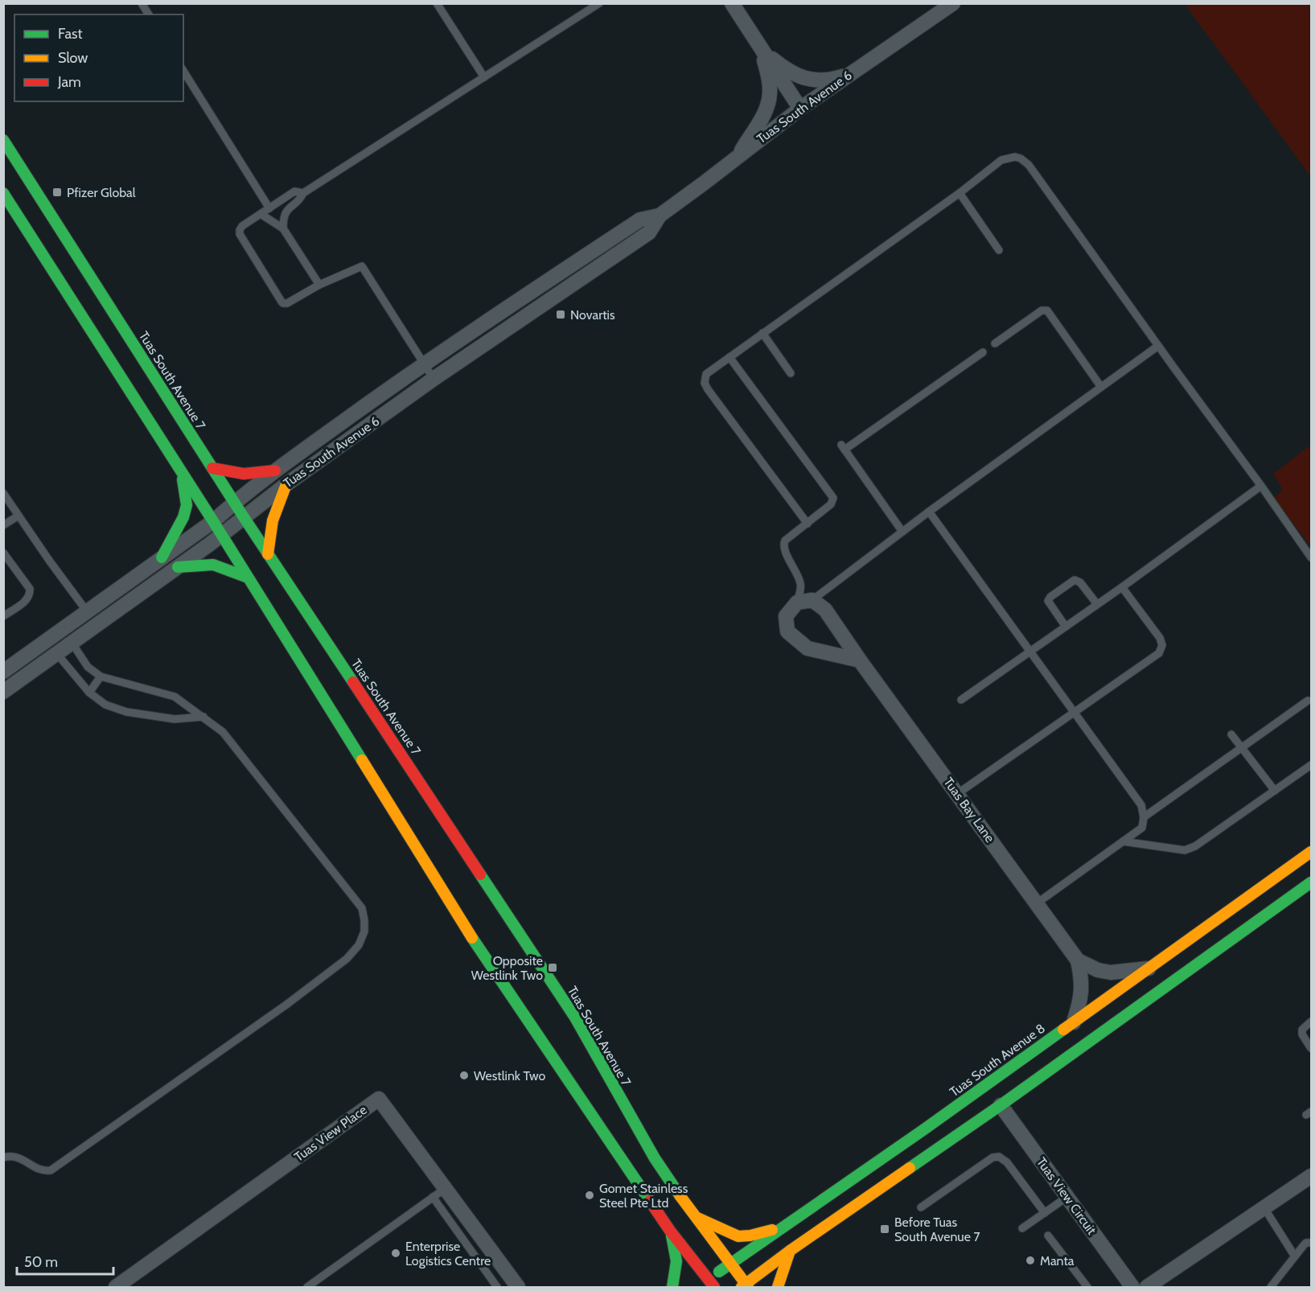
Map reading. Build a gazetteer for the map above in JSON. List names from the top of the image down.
{
  "streets": {
    "street": [
      "Tuas South Avenue 6",
      "Tuas South Avenue 7",
      "Tuas Bay Lane",
      "Tuas South Avenue 8",
      "Tuas View Place",
      "Tuas View Circuit"
    ]
  },
  "crossings": [
    ["Tuas South Avenue 6", "Tuas South Avenue 7"],
    ["Tuas South Avenue 7", "Tuas South Avenue 8"],
    ["Tuas Bay Lane", "Tuas South Avenue 8"]
  ],
  "places": {
    "transit": [
      "Pfizer Global",
      "Novartis",
      "Opposite Westlink Two",
      "Before Tuas South Avenue 7"
    ],
    "other": [
      "Westlink Two",
      "Gomet Stainless Steel Pte Ltd",
      "Enterprise Logistics Centre",
      "Manta"
    ]
  },
  "legend": ["Fast", "Slow", "Jam"],
  "scale_bar": "50 m"
}
